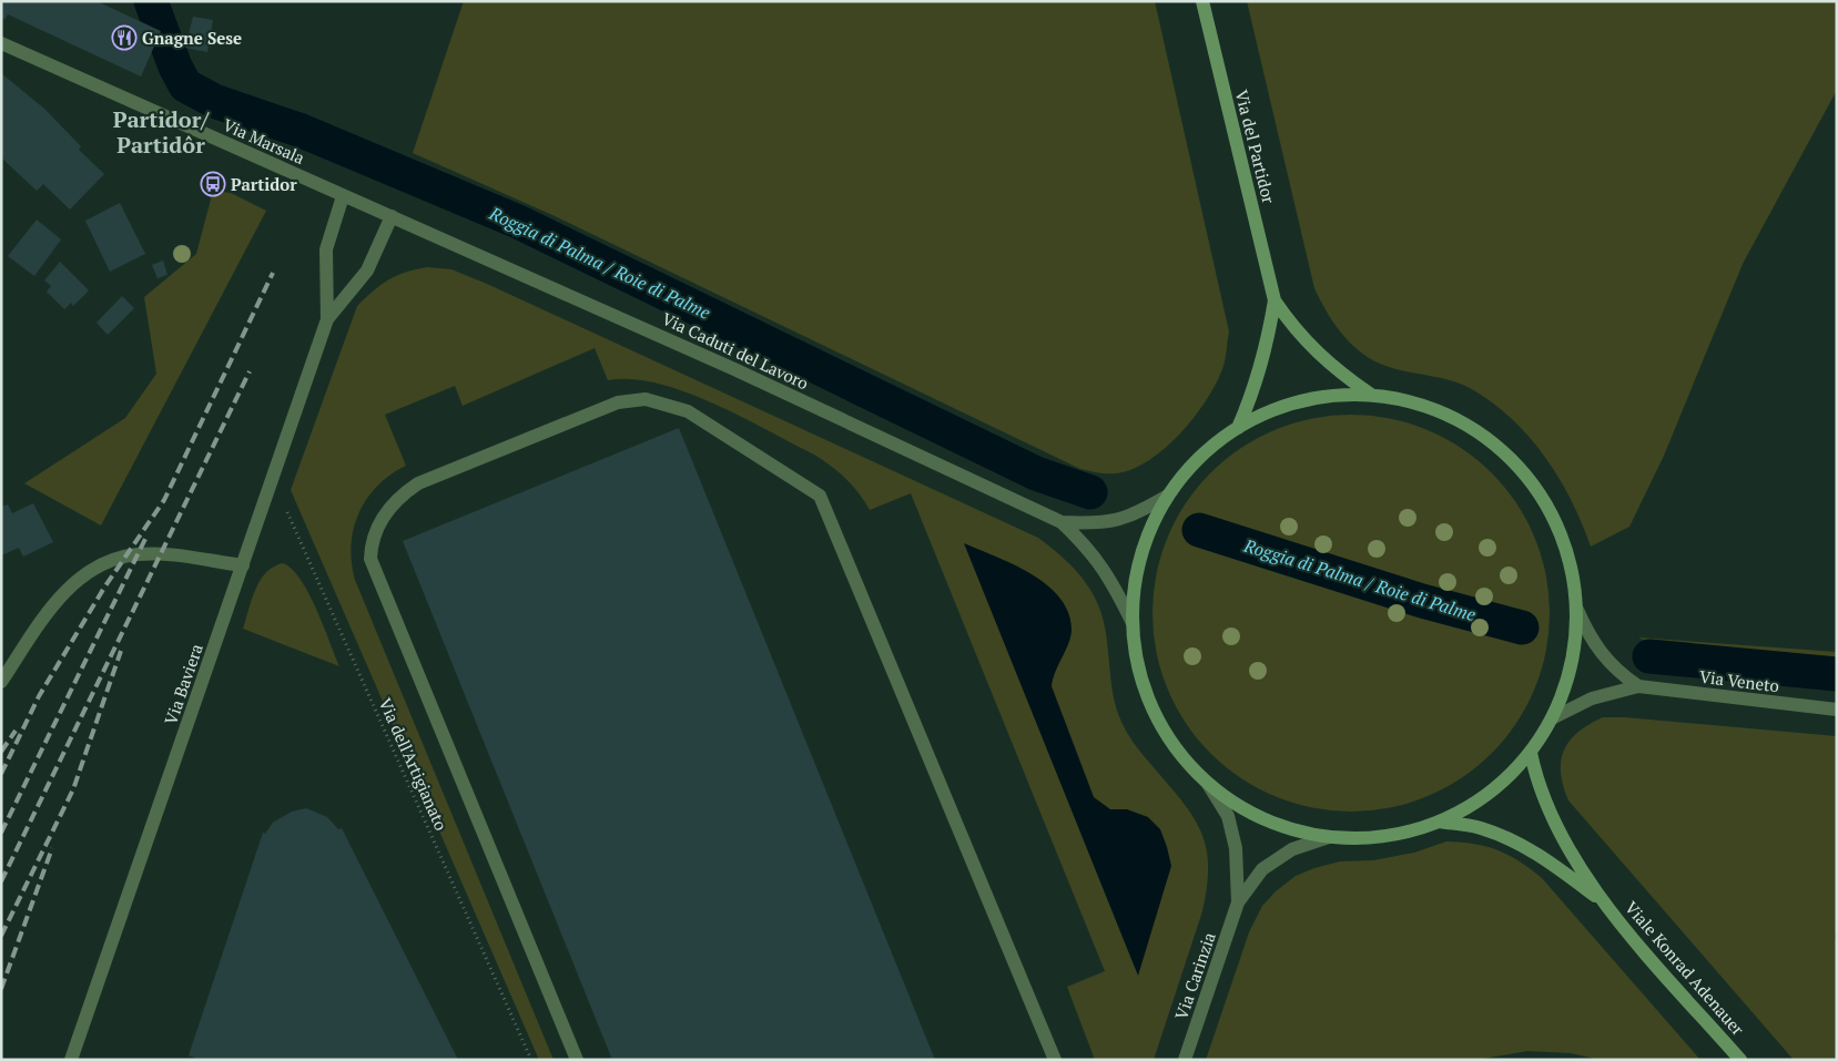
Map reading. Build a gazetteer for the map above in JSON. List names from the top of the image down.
{
  "streets": {
    "main road": ["Via del Partidor", "Viale Konrad Adenauer"],
    "street": [
      "Via Marsala",
      "Via Caduti del Lavoro",
      "Via Veneto",
      "Via Baviera",
      "Via Carinzia"
    ],
    "path": ["Via dell'Artigianato"]
  },
  "crossings": [
    ["Via Marsala", "Via Caduti del Lavoro"],
    ["Via Marsala", "Via Baviera"],
    ["Via Caduti del Lavoro", "Via Baviera"],
    ["Via Baviera", "Via dell'Artigianato"]
  ],
  "districts": ["Partidor/ Partidôr"],
  "water": ["Roggia di Palma / Roie di Palme"],
  "places": {
    "restaurant": ["Gnagne Sese"],
    "bus stop": ["Partidor"]
  }
}
